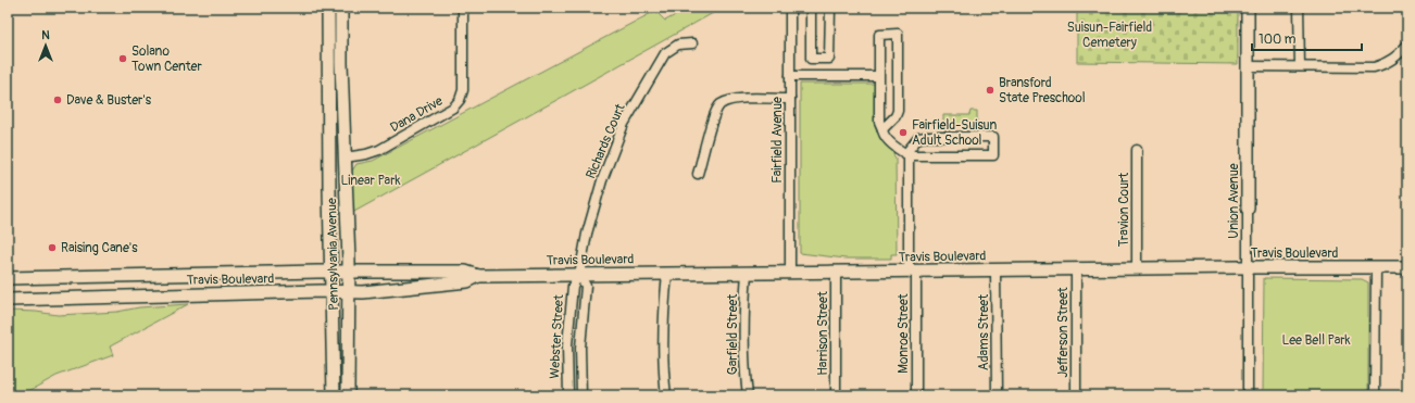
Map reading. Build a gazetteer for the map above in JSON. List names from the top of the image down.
{
  "streets": {
    "main road": ["Union Avenue", "Travis Boulevard", "Pennsylvania Avenue"],
    "street": [
      "Dana Drive",
      "Fairfield Avenue",
      "Richards Court",
      "Travion Court",
      "Adams Street",
      "Jefferson Street",
      "Harrison Street",
      "Monroe Street",
      "Garfield Street",
      "Webster Street"
    ]
  },
  "crossings": [
    ["Dana Drive", "Pennsylvania Avenue"],
    ["Fairfield Avenue", "Travis Boulevard"],
    ["Richards Court", "Travis Boulevard"],
    ["Richards Court", "Webster Street"],
    ["Union Avenue", "Travis Boulevard"],
    ["Travion Court", "Travis Boulevard"],
    ["Travis Boulevard", "Pennsylvania Avenue"],
    ["Travis Boulevard", "Adams Street"],
    ["Travis Boulevard", "Jefferson Street"],
    ["Travis Boulevard", "Harrison Street"],
    ["Travis Boulevard", "Monroe Street"],
    ["Travis Boulevard", "Garfield Street"],
    ["Travis Boulevard", "Webster Street"]
  ],
  "parks": ["Suisun-Fairfield Cemetery", "Linear Park", "Lee Bell Park"],
  "places": [
    "Solano Town Center",
    "Bransford State Preschool",
    "Dave & Buster's",
    "Fairfield-Suisun Adult School",
    "Raising Cane's"
  ],
  "scale_bar": "100 m",
  "north": "top"
}
